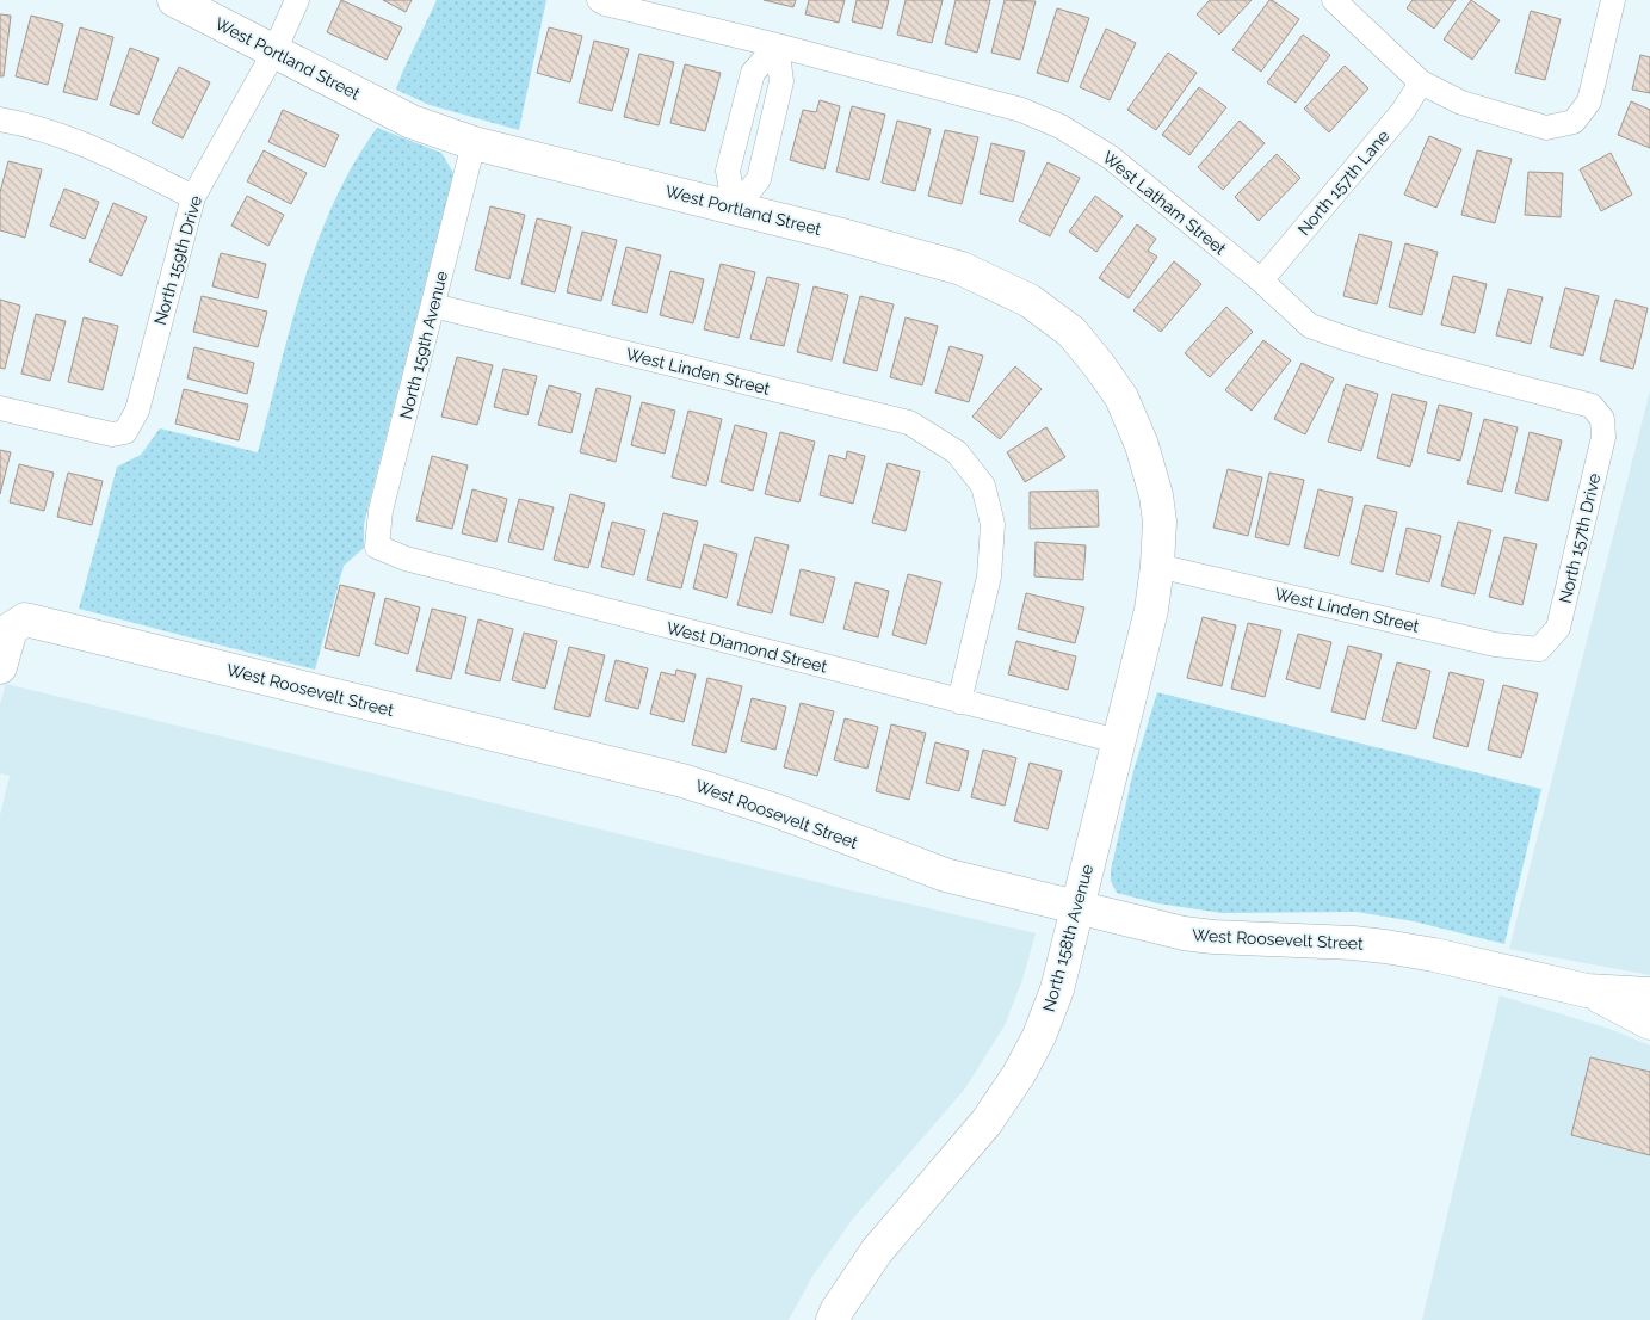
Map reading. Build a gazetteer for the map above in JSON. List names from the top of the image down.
{
  "streets": {
    "street": [
      "West Portland Street",
      "North 157th Lane",
      "West Latham Street",
      "North 159th Drive",
      "North 159th Avenue",
      "West Linden Street",
      "North 157th Drive",
      "West Diamond Street",
      "West Roosevelt Street",
      "North 158th Avenue"
    ]
  },
  "crossings": [
    ["West Portland Street", "North 159th Drive"],
    ["West Portland Street", "North 159th Avenue"],
    ["West Portland Street", "West Linden Street"],
    ["West Portland Street", "North 158th Avenue"],
    ["North 157th Lane", "West Latham Street"],
    ["West Latham Street", "North 157th Drive"],
    ["North 159th Avenue", "West Linden Street"],
    ["North 159th Avenue", "West Diamond Street"],
    ["West Linden Street", "North 157th Drive"],
    ["West Linden Street", "West Diamond Street"],
    ["West Linden Street", "North 158th Avenue"],
    ["West Diamond Street", "North 158th Avenue"],
    ["West Roosevelt Street", "North 158th Avenue"]
  ]
}
